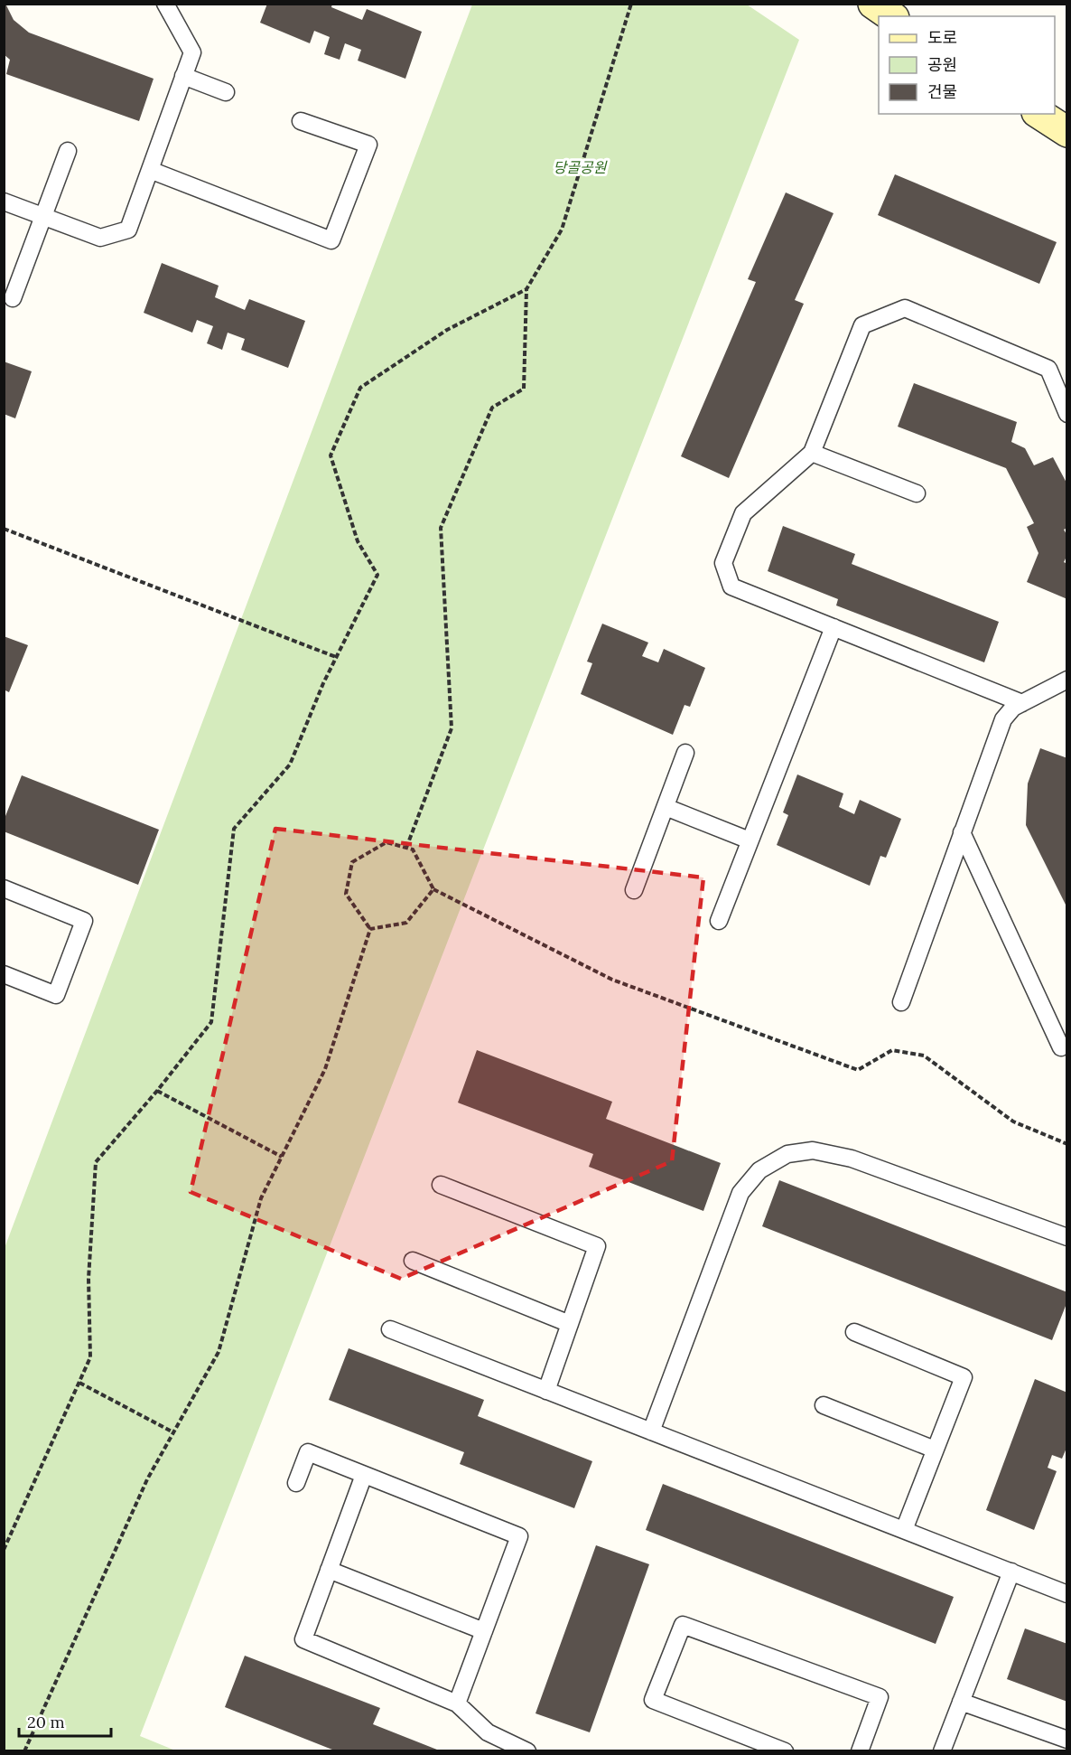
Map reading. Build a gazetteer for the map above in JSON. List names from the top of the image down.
{
  "parks": ["당골공원"],
  "legend": ["도로", "공원", "건물"],
  "scale_bar": "20 m"
}
